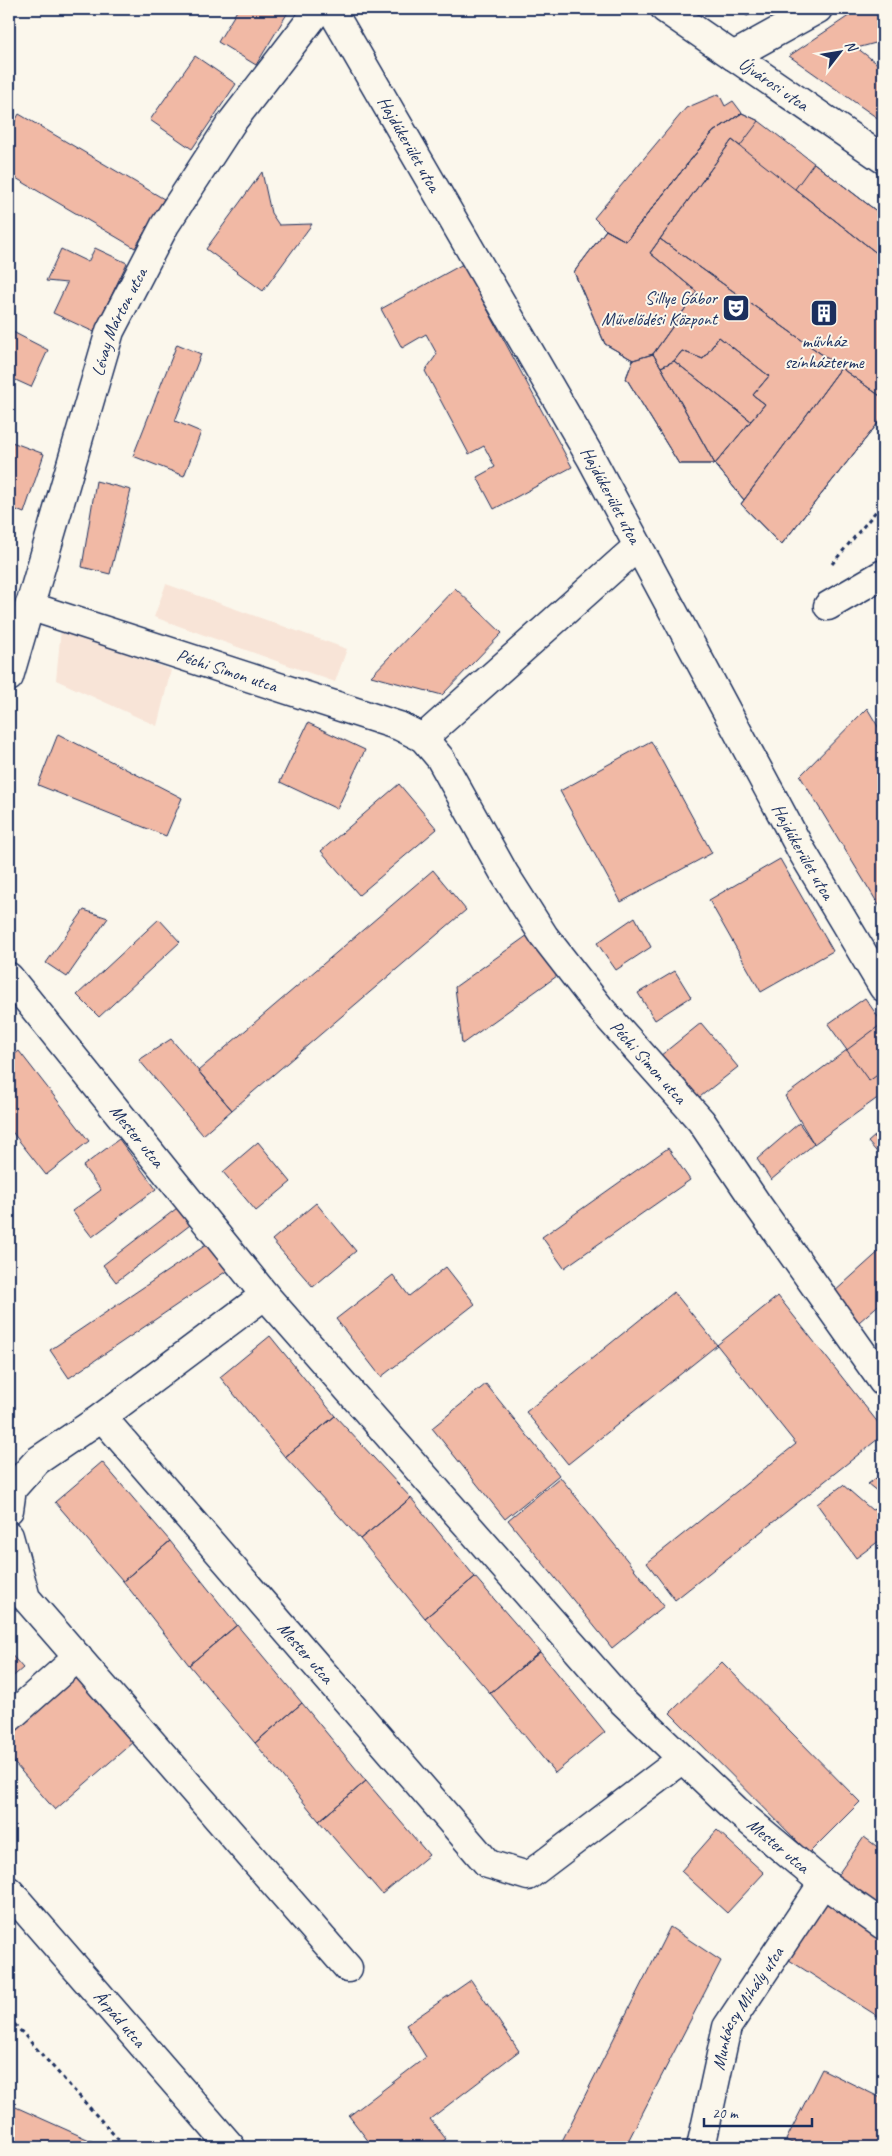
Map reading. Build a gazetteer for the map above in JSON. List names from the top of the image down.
{
  "streets": {
    "street": [
      "Újvárosi utca",
      "Hajdúkerület utca",
      "Lévay Márton utca",
      "Péchi Simon utca",
      "Mester utca",
      "Munkácsy Mihály utca",
      "Árpád utca"
    ]
  },
  "crossings": [
    ["Lévay Márton utca", "Péchi Simon utca"],
    ["Mester utca", "Munkácsy Mihály utca"]
  ],
  "places": {
    "theatre": ["Sillye Gábor Művelődési Központ"],
    "building": ["művház színházterme"]
  },
  "scale_bar": "20 m",
  "north": "top right"
}
